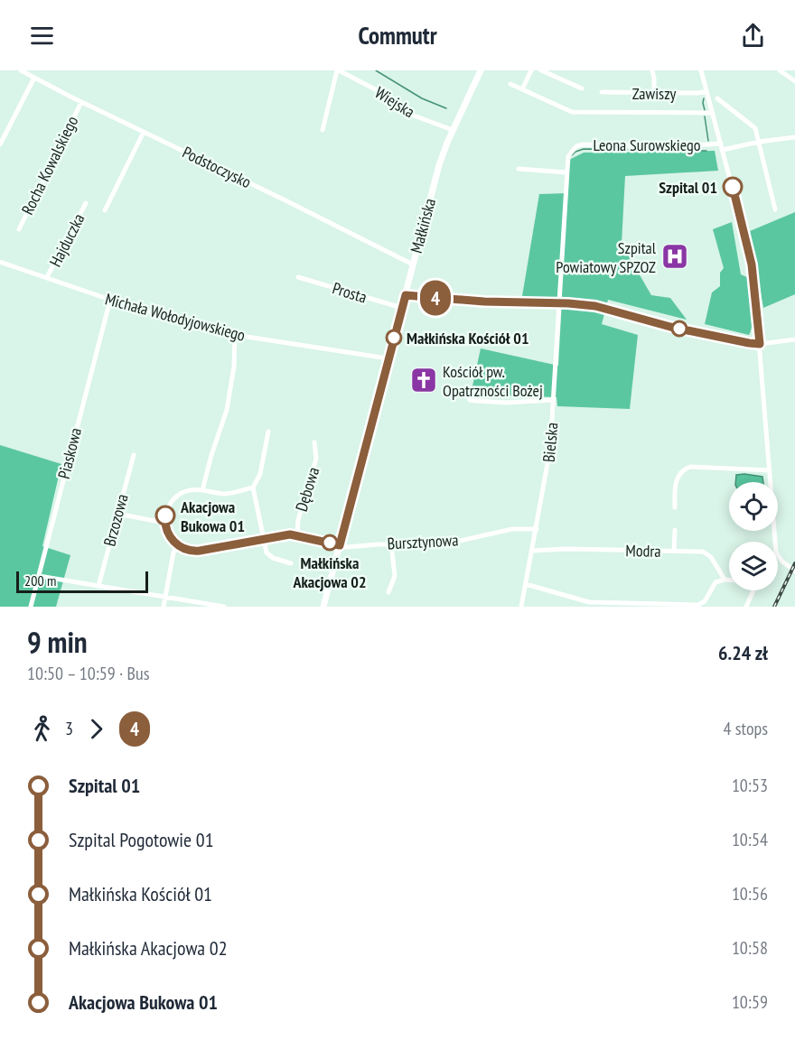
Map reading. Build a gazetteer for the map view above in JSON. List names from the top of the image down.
{
  "streets": {
    "main road": ["Małkińska"],
    "street": [
      "Zawiszy",
      "Wiejska",
      "Leona Surowskiego",
      "Rocha Kowalskiego",
      "Podstoczysko",
      "Hajduczka",
      "Prosta",
      "Michała Wołodyjowskiego",
      "Bielska",
      "Piaskowa",
      "Dębowa",
      "Brzozowa",
      "Bursztynowa",
      "Modra"
    ]
  },
  "crossings": [
    ["Wiejska", "Małkińska"],
    ["Leona Surowskiego", "Bielska"],
    ["Rocha Kowalskiego", "Podstoczysko"],
    ["Podstoczysko", "Małkińska"],
    ["Małkińska", "Prosta"],
    ["Małkińska", "Michała Wołodyjowskiego"],
    ["Małkińska", "Bursztynowa"],
    ["Hajduczka", "Michała Wołodyjowskiego"],
    ["Michała Wołodyjowskiego", "Piaskowa"],
    ["Bielska", "Bursztynowa"],
    ["Bielska", "Modra"],
    ["Dębowa", "Bursztynowa"]
  ],
  "places": {
    "other": [
      "Szpital 01",
      "Małkińska Kościół 01",
      "Akacjowa Bukowa 01",
      "Małkińska Akacjowa 02"
    ],
    "hospital": ["Szpital Powiatowy SPZOZ"],
    "church": ["Kościół pw. Opatrzności Bożej"]
  },
  "lines": ["bus line 4"],
  "scale_bar": "200 m",
  "page": {
    "header": "Commutr",
    "on_map": "4",
    "scale": "200 m",
    "heading": ["9 min", "10:50 – 10:59 · Bus", "6.24 zł"],
    "legs": ["3", "4", "4 stops"],
    "list": [
      {
        "name": "Szpital 01",
        "value": "10:53"
      },
      {
        "name": "Szpital Pogotowie 01",
        "value": "10:54"
      },
      {
        "name": "Małkińska Kościół 01",
        "value": "10:56"
      },
      {
        "name": "Małkińska Akacjowa 02",
        "value": "10:58"
      },
      {
        "name": "Akacjowa Bukowa 01",
        "value": "10:59"
      }
    ]
  }
}
